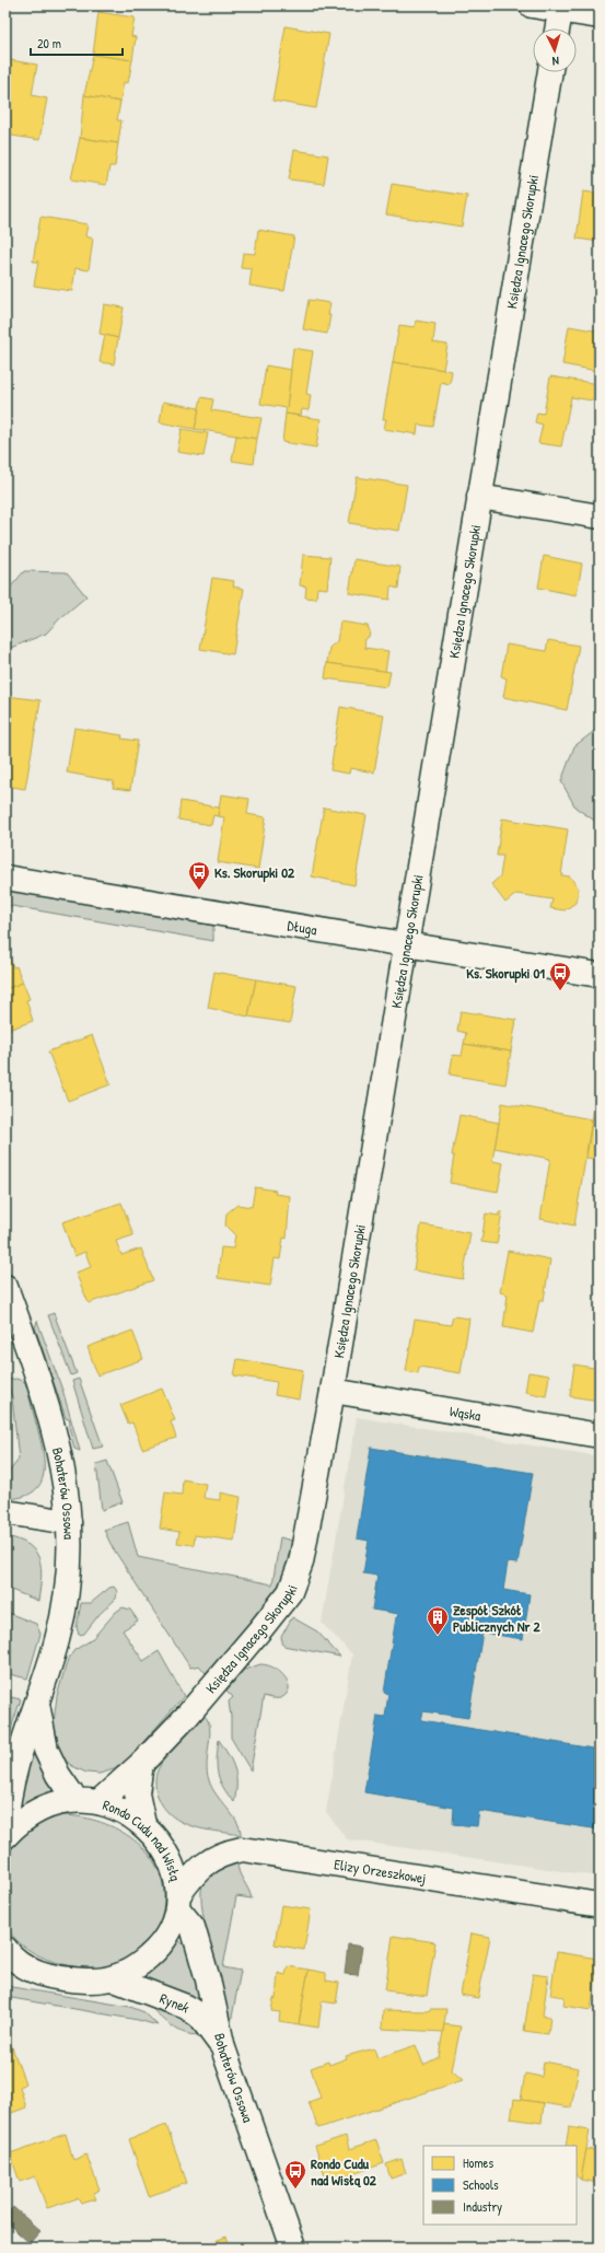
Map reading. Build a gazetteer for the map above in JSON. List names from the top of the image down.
{
  "streets": {
    "street": [
      "Księdza Ignacego Skorupki",
      "Długa",
      "Wąska",
      "Bohaterów Ossowa",
      "Rondo Cudu nad Wisłą",
      "Elizy Orzeszkowej",
      "Rynek"
    ]
  },
  "crossings": [
    ["Księdza Ignacego Skorupki", "Długa"],
    ["Księdza Ignacego Skorupki", "Wąska"],
    ["Księdza Ignacego Skorupki", "Rondo Cudu nad Wisłą"],
    ["Bohaterów Ossowa", "Rondo Cudu nad Wisłą"],
    ["Bohaterów Ossowa", "Elizy Orzeszkowej"],
    ["Bohaterów Ossowa", "Rynek"],
    ["Rondo Cudu nad Wisłą", "Elizy Orzeszkowej"],
    ["Rondo Cudu nad Wisłą", "Rynek"]
  ],
  "places": {
    "bus stop": ["Ks. Skorupki 02", "Ks. Skorupki 01", "Rondo Cudu nad Wisłą 02"],
    "building": ["Zespół Szkół Publicznych Nr 2"]
  },
  "legend": ["Homes", "Schools", "Industry"],
  "scale_bar": "20 m",
  "north": "bottom"
}
